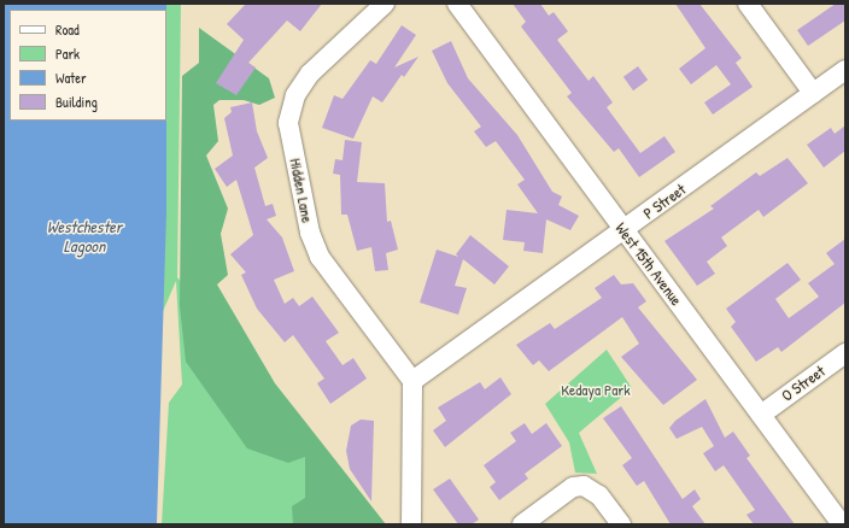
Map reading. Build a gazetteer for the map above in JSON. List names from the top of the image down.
{
  "streets": {
    "street": [
      "Hidden Lane",
      "P Street",
      "West 15th Avenue",
      "O Street"
    ]
  },
  "crossings": [
    ["Hidden Lane", "P Street"],
    ["P Street", "West 15th Avenue"],
    ["West 15th Avenue", "O Street"]
  ],
  "water": ["Westchester Lagoon"],
  "parks": ["Kedaya Park"],
  "legend": [
    "Road",
    "Park",
    "Water",
    "Building"
  ]
}
